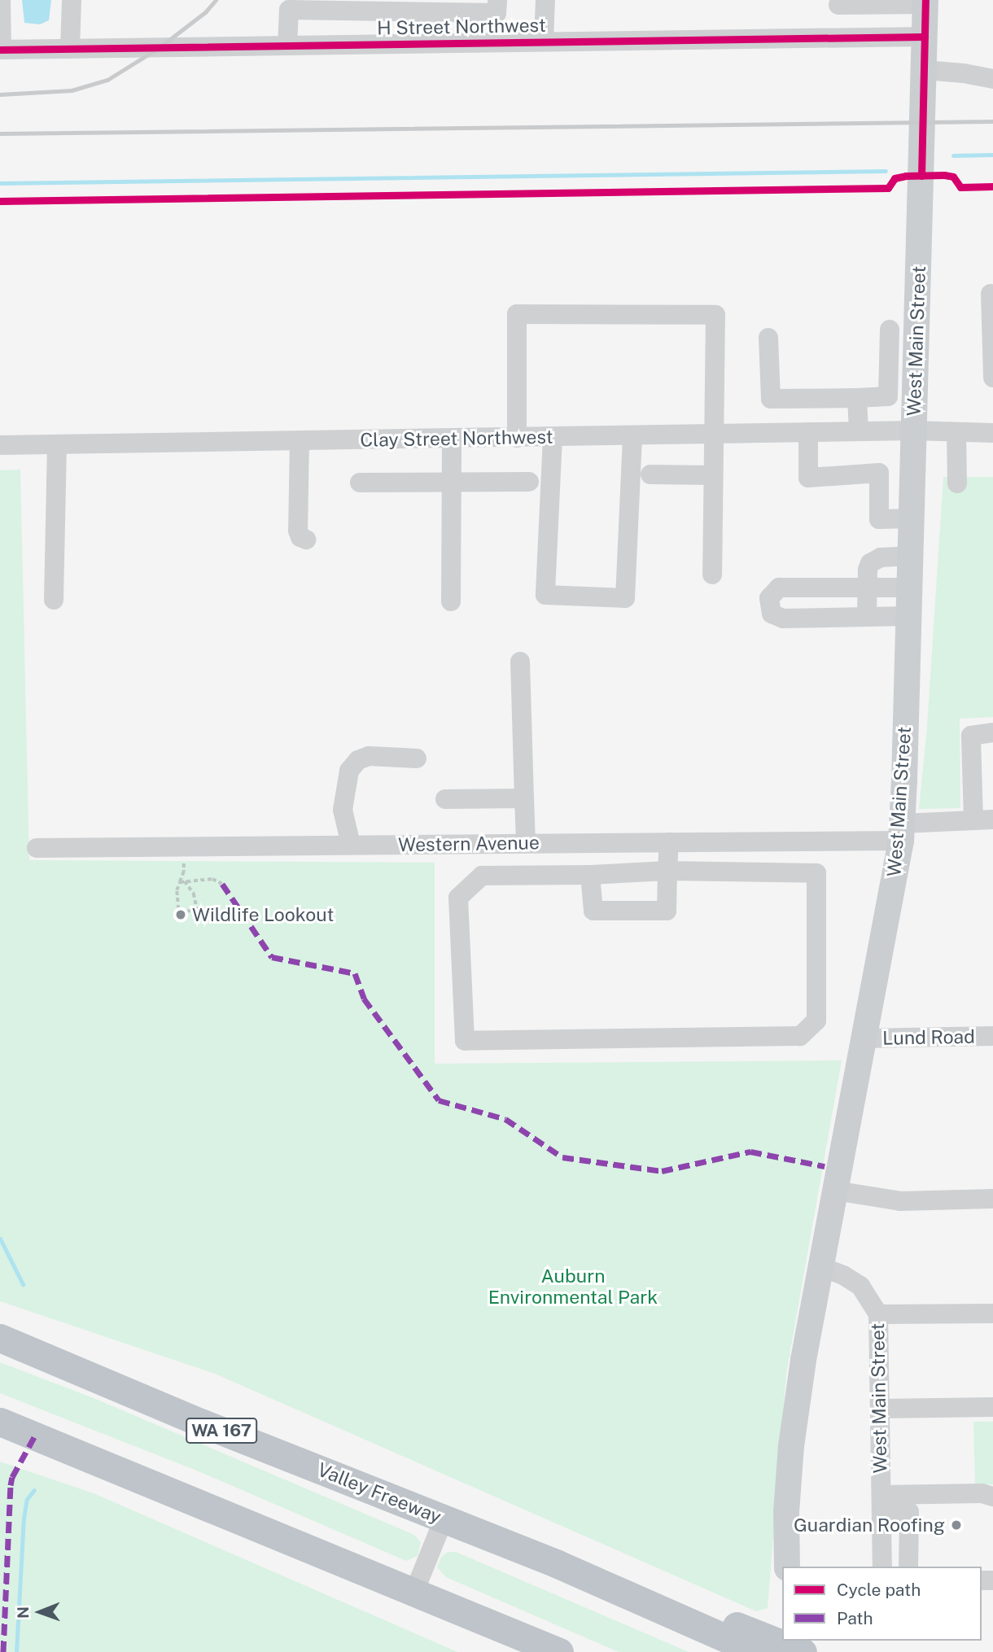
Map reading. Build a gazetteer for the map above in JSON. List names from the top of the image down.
{
  "streets": {
    "highway": ["WA 167", "Valley Freeway"],
    "main road": ["West Main Street"],
    "street": [
      "H Street Northwest",
      "Clay Street Northwest",
      "Western Avenue",
      "Lund Road"
    ]
  },
  "crossings": [
    ["H Street Northwest", "West Main Street"],
    ["West Main Street", "Clay Street Northwest"],
    ["West Main Street", "Western Avenue"],
    ["West Main Street", "Lund Road"]
  ],
  "parks": ["Auburn Environmental Park"],
  "places": ["Wildlife Lookout", "Guardian Roofing"],
  "legend": ["Cycle path", "Path"],
  "north": "left"
}
